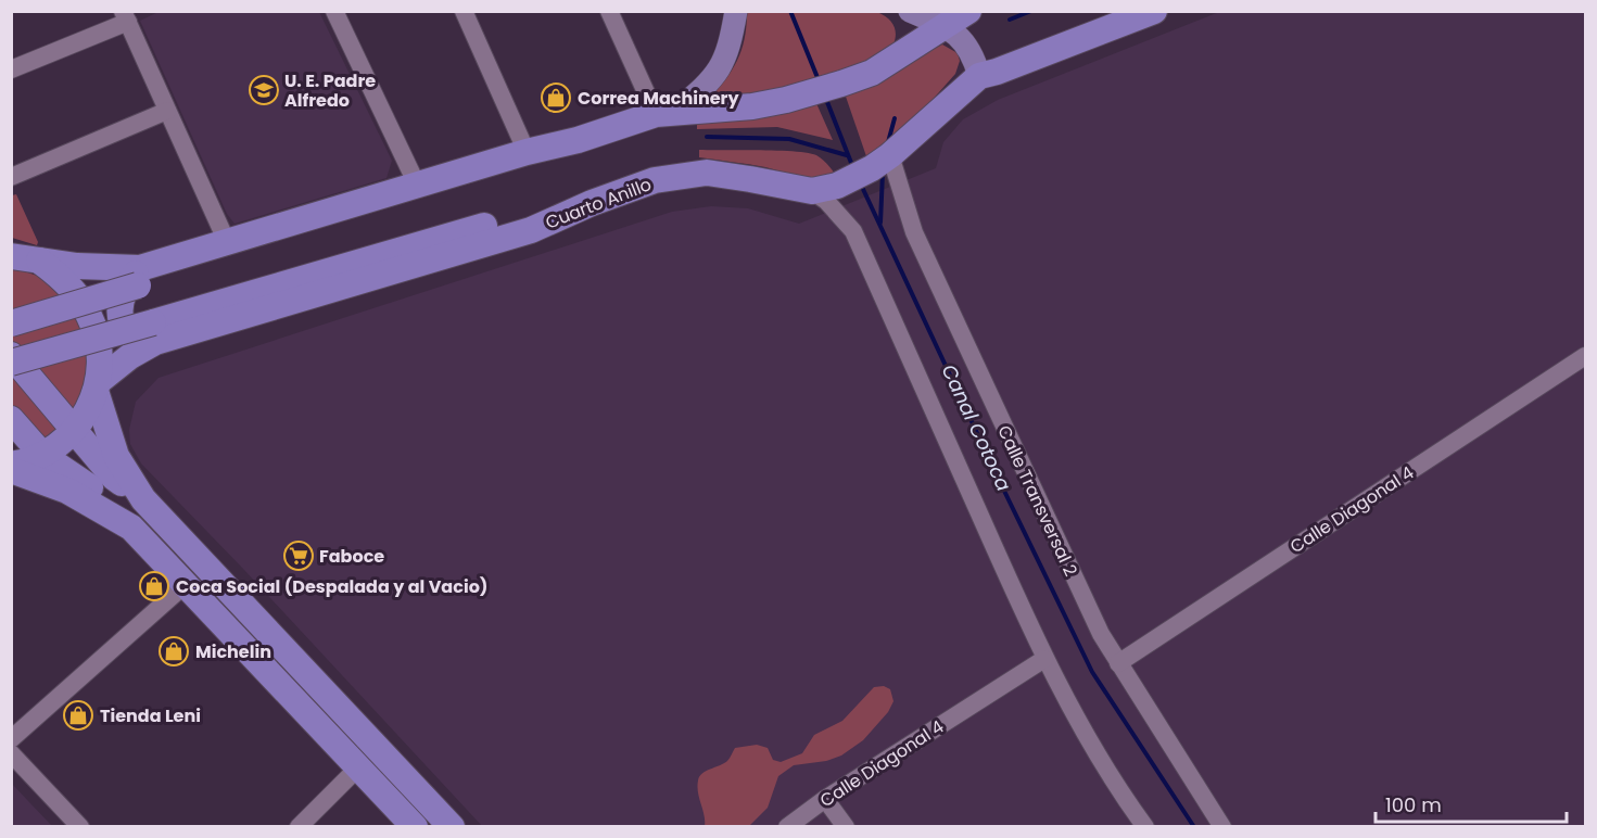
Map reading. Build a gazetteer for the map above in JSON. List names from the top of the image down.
{
  "streets": {
    "highway": ["Cuarto Anillo"],
    "street": ["Calle Transversal 2", "Calle Diagonal 4"]
  },
  "crossings": [
    ["Calle Transversal 2", "Calle Diagonal 4"]
  ],
  "water": ["Canal Cotoca"],
  "places": {
    "school or university": ["U. E. Padre Alfredo"],
    "shop": [
      "Correa Machinery",
      "Coca Social (Despalada y al Vacio)",
      "Michelin",
      "Tienda Leni"
    ],
    "supermarket": ["Faboce"]
  },
  "scale_bar": "100 m"
}
